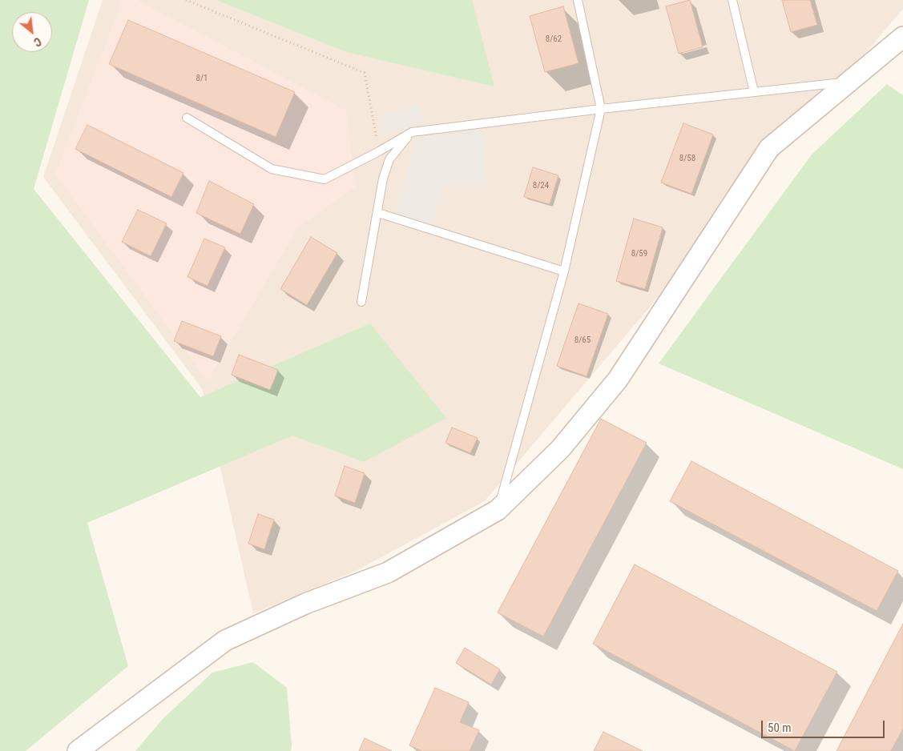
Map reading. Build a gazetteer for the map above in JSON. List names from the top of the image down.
{
  "house_numbers": [
    "8/62",
    "8/1",
    "8/58",
    "8/24",
    "8/59",
    "8/65"
  ],
  "scale_bar": "50 m",
  "north": "bottom right"
}
